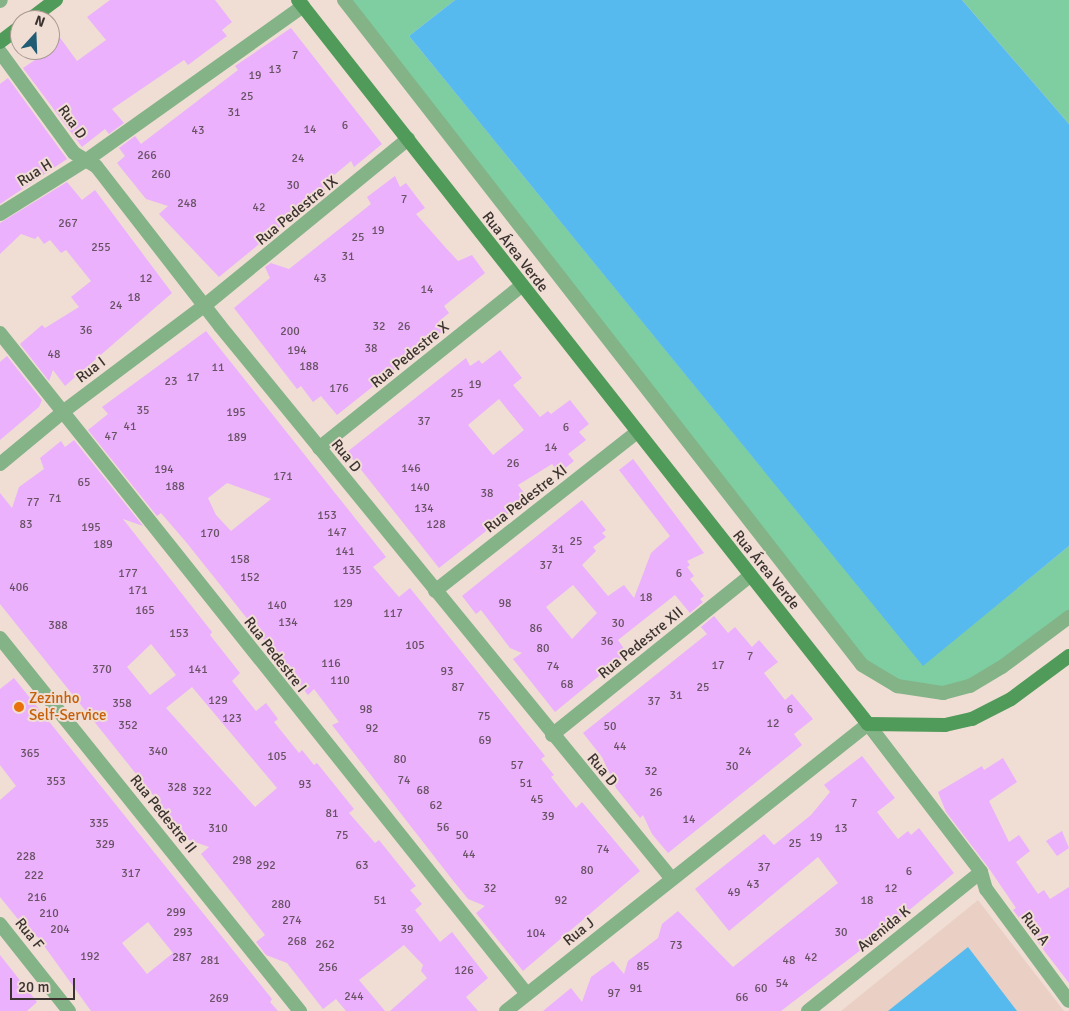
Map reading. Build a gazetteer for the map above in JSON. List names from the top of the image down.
{
  "streets": {
    "main road": ["Rua Área Verde"],
    "street": [
      "Rua D",
      "Rua H",
      "Rua Pedestre IX",
      "Rua Pedestre X",
      "Rua I",
      "Rua Pedestre XI",
      "Rua Pedestre XII",
      "Rua Pedestre I",
      "Rua Pedestre II",
      "Avenida K",
      "Rua A",
      "Rua J",
      "Rua F"
    ]
  },
  "crossings": [
    ["Rua D", "Rua H"],
    ["Rua D", "Rua Pedestre IX"],
    ["Rua D", "Rua Área Verde"],
    ["Rua D", "Rua Pedestre X"],
    ["Rua D", "Rua I"],
    ["Rua D", "Rua Pedestre XI"],
    ["Rua D", "Rua Pedestre XII"],
    ["Rua D", "Rua J"],
    ["Rua H", "Rua Área Verde"],
    ["Rua Pedestre IX", "Rua Área Verde"],
    ["Rua Pedestre IX", "Rua I"],
    ["Rua Área Verde", "Rua Pedestre X"],
    ["Rua Área Verde", "Rua Pedestre XI"],
    ["Rua Área Verde", "Rua Pedestre XII"],
    ["Rua Área Verde", "Avenida K"],
    ["Rua Área Verde", "Rua A"],
    ["Rua I", "Rua Pedestre I"],
    ["Rua Pedestre I", "Rua J"],
    ["Avenida K", "Rua A"]
  ],
  "places": ["Zezinho Self-Service"],
  "house_numbers": [
    "7",
    "13",
    "19",
    "25",
    "31",
    "6",
    "14",
    "43",
    "266",
    "24",
    "260",
    "30",
    "7",
    "248",
    "42",
    "267",
    "19",
    "25",
    "255",
    "31",
    "12",
    "43",
    "14",
    "18",
    "24",
    "32",
    "26",
    "36",
    "200",
    "38",
    "194",
    "48",
    "188",
    "11",
    "17",
    "23",
    "19",
    "176",
    "25",
    "35",
    "195",
    "37",
    "41",
    "6",
    "47",
    "189",
    "14",
    "26",
    "146",
    "194",
    "171",
    "65",
    "188",
    "140",
    "38",
    "71",
    "77",
    "134",
    "153",
    "83",
    "128",
    "195",
    "147",
    "170",
    "25",
    "189",
    "31",
    "141",
    "158",
    "37",
    "135",
    "177",
    "6",
    "152",
    "406",
    "171",
    "18",
    "129",
    "98",
    "140",
    "165",
    "117",
    "134",
    "30",
    "388",
    "86",
    "153",
    "36",
    "105",
    "80",
    "7",
    "116",
    "17",
    "74",
    "370",
    "141",
    "93",
    "110",
    "68",
    "87",
    "25",
    "31",
    "129",
    "37",
    "358",
    "98",
    "6",
    "75",
    "123",
    "12",
    "352",
    "50",
    "92",
    "69",
    "44",
    "340",
    "24",
    "365",
    "105",
    "80",
    "57",
    "30",
    "32",
    "74",
    "353",
    "51",
    "93",
    "328",
    "68",
    "322",
    "26",
    "45",
    "7",
    "62",
    "81",
    "39",
    "14",
    "335",
    "56",
    "310",
    "13",
    "75",
    "50",
    "19",
    "25",
    "329",
    "74",
    "44",
    "228",
    "298",
    "292",
    "63",
    "37",
    "80",
    "6",
    "317",
    "222",
    "43",
    "32",
    "12",
    "49",
    "216",
    "51",
    "92",
    "18",
    "280",
    "299",
    "210",
    "274",
    "204",
    "39",
    "293",
    "30",
    "104",
    "268",
    "262",
    "73",
    "192",
    "287",
    "42",
    "281",
    "48",
    "85",
    "256",
    "126",
    "54",
    "91",
    "60",
    "97",
    "244",
    "66",
    "269"
  ],
  "scale_bar": "20 m",
  "north": "top"
}
